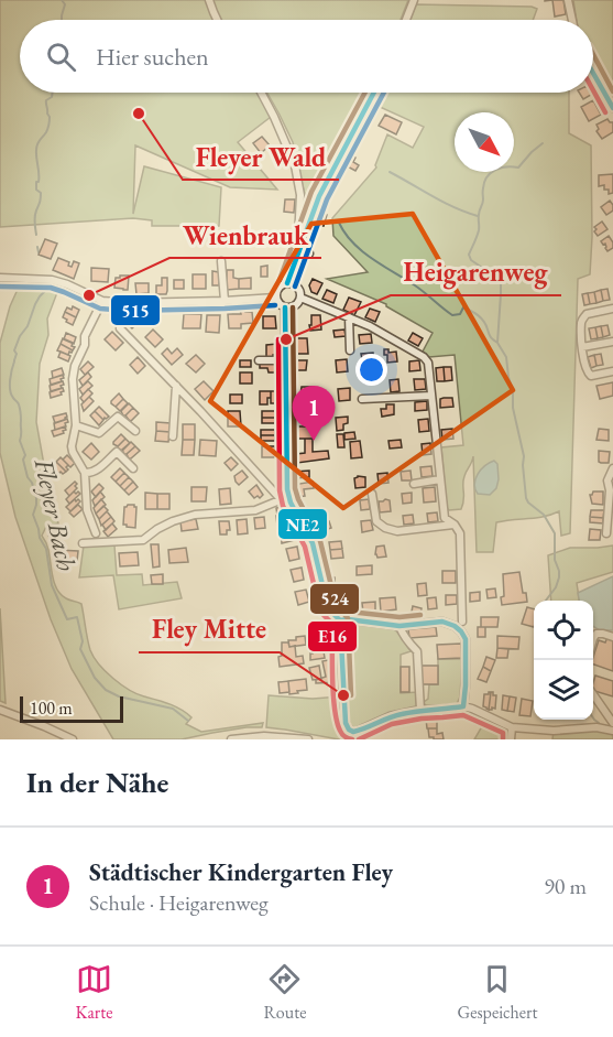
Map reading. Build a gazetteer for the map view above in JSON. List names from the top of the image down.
{
  "water": ["Fleyer Bach"],
  "places": [
    "Fleyer Wald",
    "Wienbrauk",
    "Heigarenweg",
    "Fley Mitte"
  ],
  "lines": [
    "transit line 524",
    "transit line NE2",
    "transit line E16",
    "transit line 515"
  ],
  "scale_bar": "100 m",
  "north": "bottom right",
  "page": {
    "search": "Hier suchen",
    "pins": "1",
    "scale": "100 m",
    "heading": "In der Nähe",
    "list": [
      {
        "mark": "1",
        "name": "Städtischer Kindergarten Fley",
        "note": "Schule · Heigarenweg",
        "value": "90 m"
      }
    ],
    "nav": ["Karte", "Route", "Gespeichert"]
  }
}
